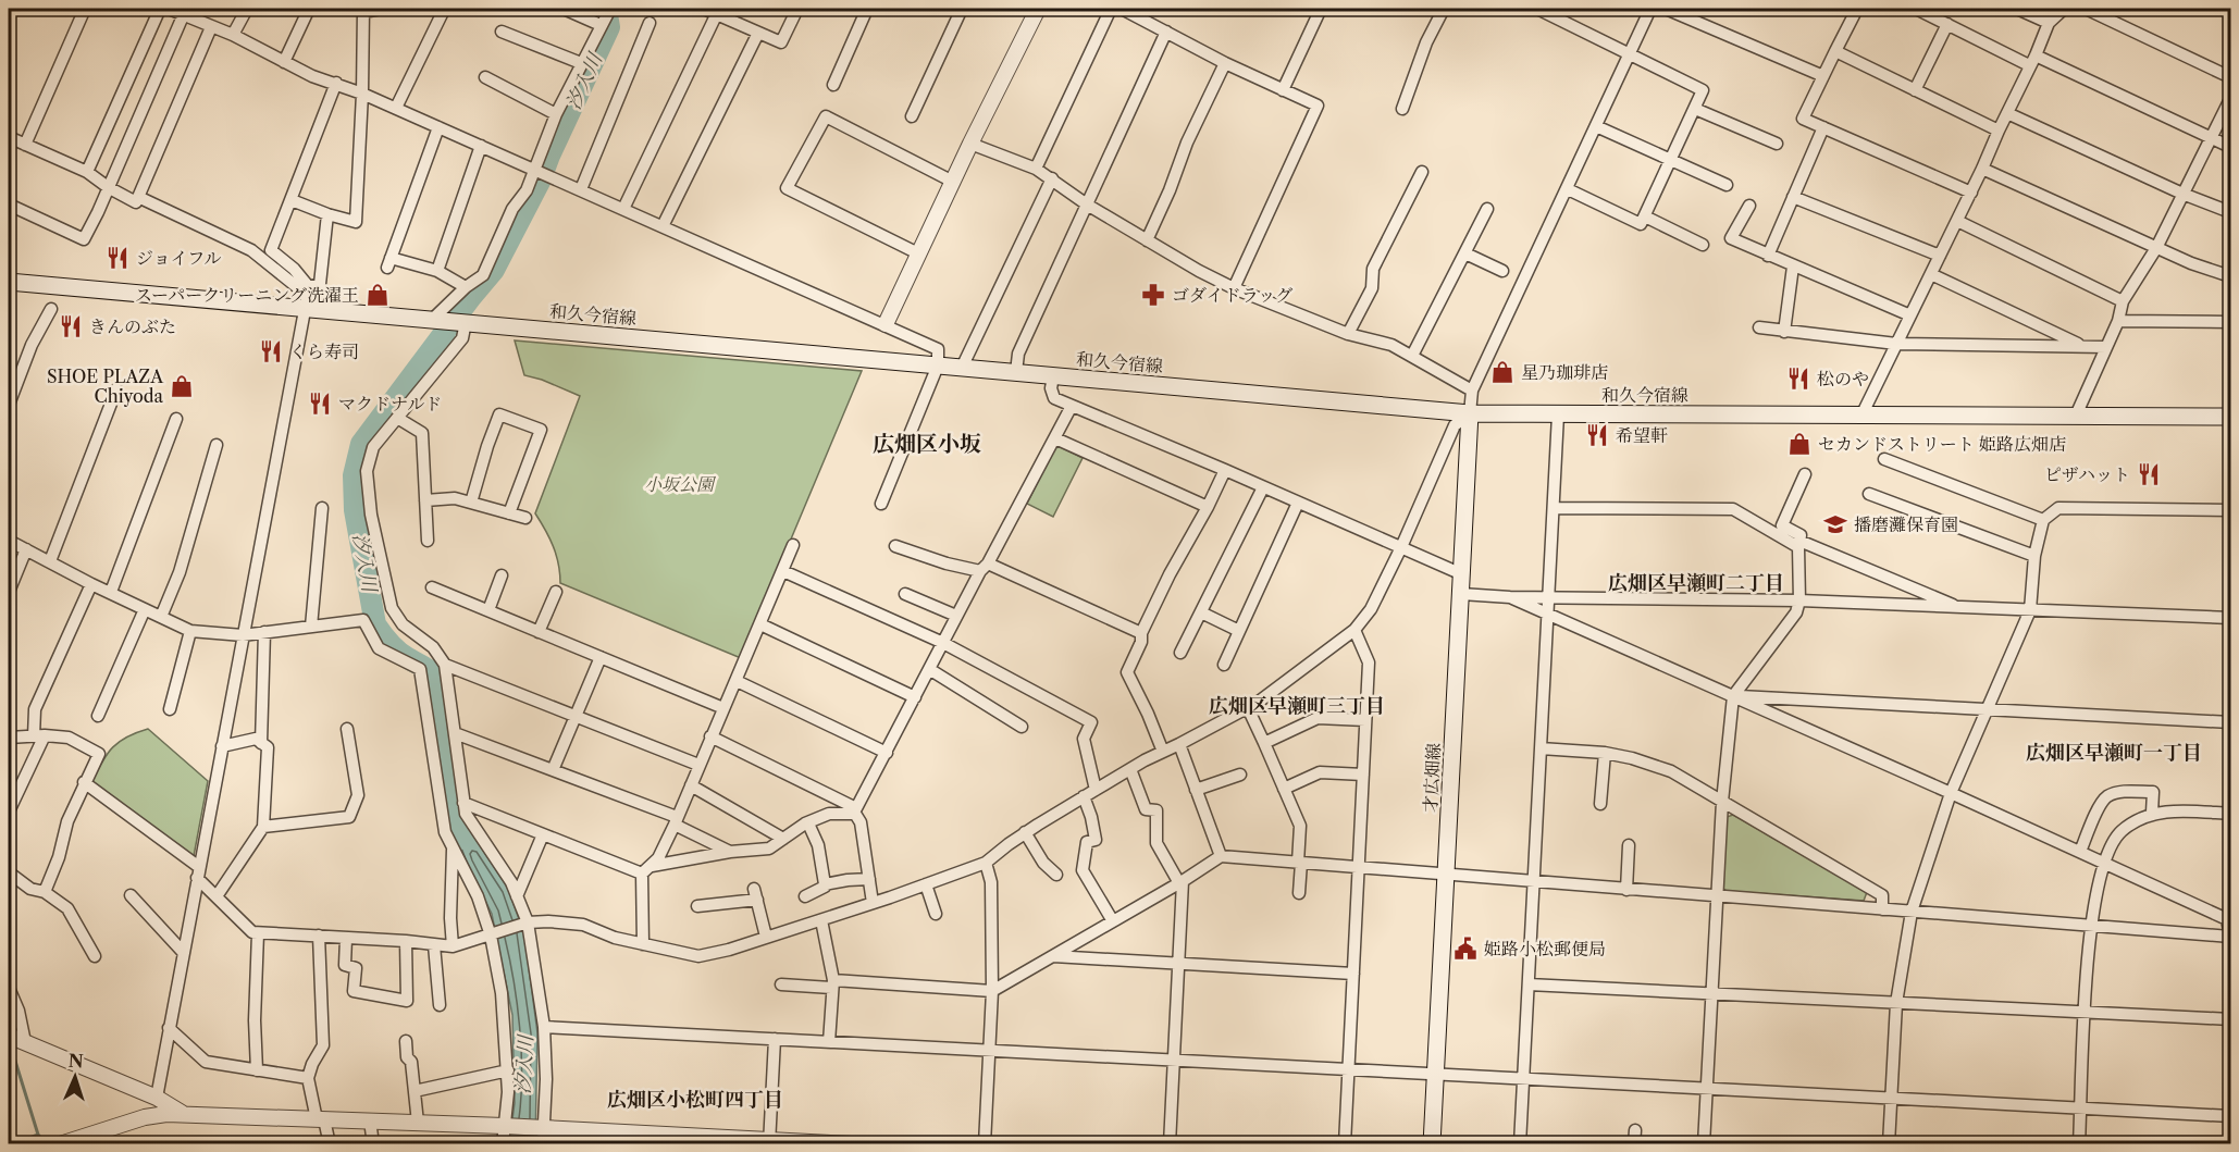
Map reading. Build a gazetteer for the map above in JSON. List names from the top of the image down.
{
  "streets": {
    "main road": ["和久今宿線", "才広畑線"]
  },
  "crossings": [
    ["和久今宿線", "才広畑線"]
  ],
  "districts": [
    "広畑区小坂",
    "広畑区早瀬町二丁目",
    "広畑区早瀬町三丁目",
    "広畑区早瀬町一丁目",
    "広畑区小松町四丁目"
  ],
  "water": ["汐入川"],
  "parks": ["小坂公園"],
  "places": {
    "restaurant": [
      "ジョイフル",
      "きんのぶた",
      "くら寿司",
      "松のや",
      "マクドナルド",
      "希望軒",
      "ピザハット"
    ],
    "shop": [
      "スーパークリーニング洗濯王",
      "星乃珈琲店",
      "SHOE PLAZA Chiyoda",
      "セカンドストリート 姫路広畑店"
    ],
    "pharmacy": ["ゴダイドラッグ"],
    "school or university": ["播磨灘保育園"],
    "public building": ["姫路小松郵便局"]
  },
  "north": "top"
}
